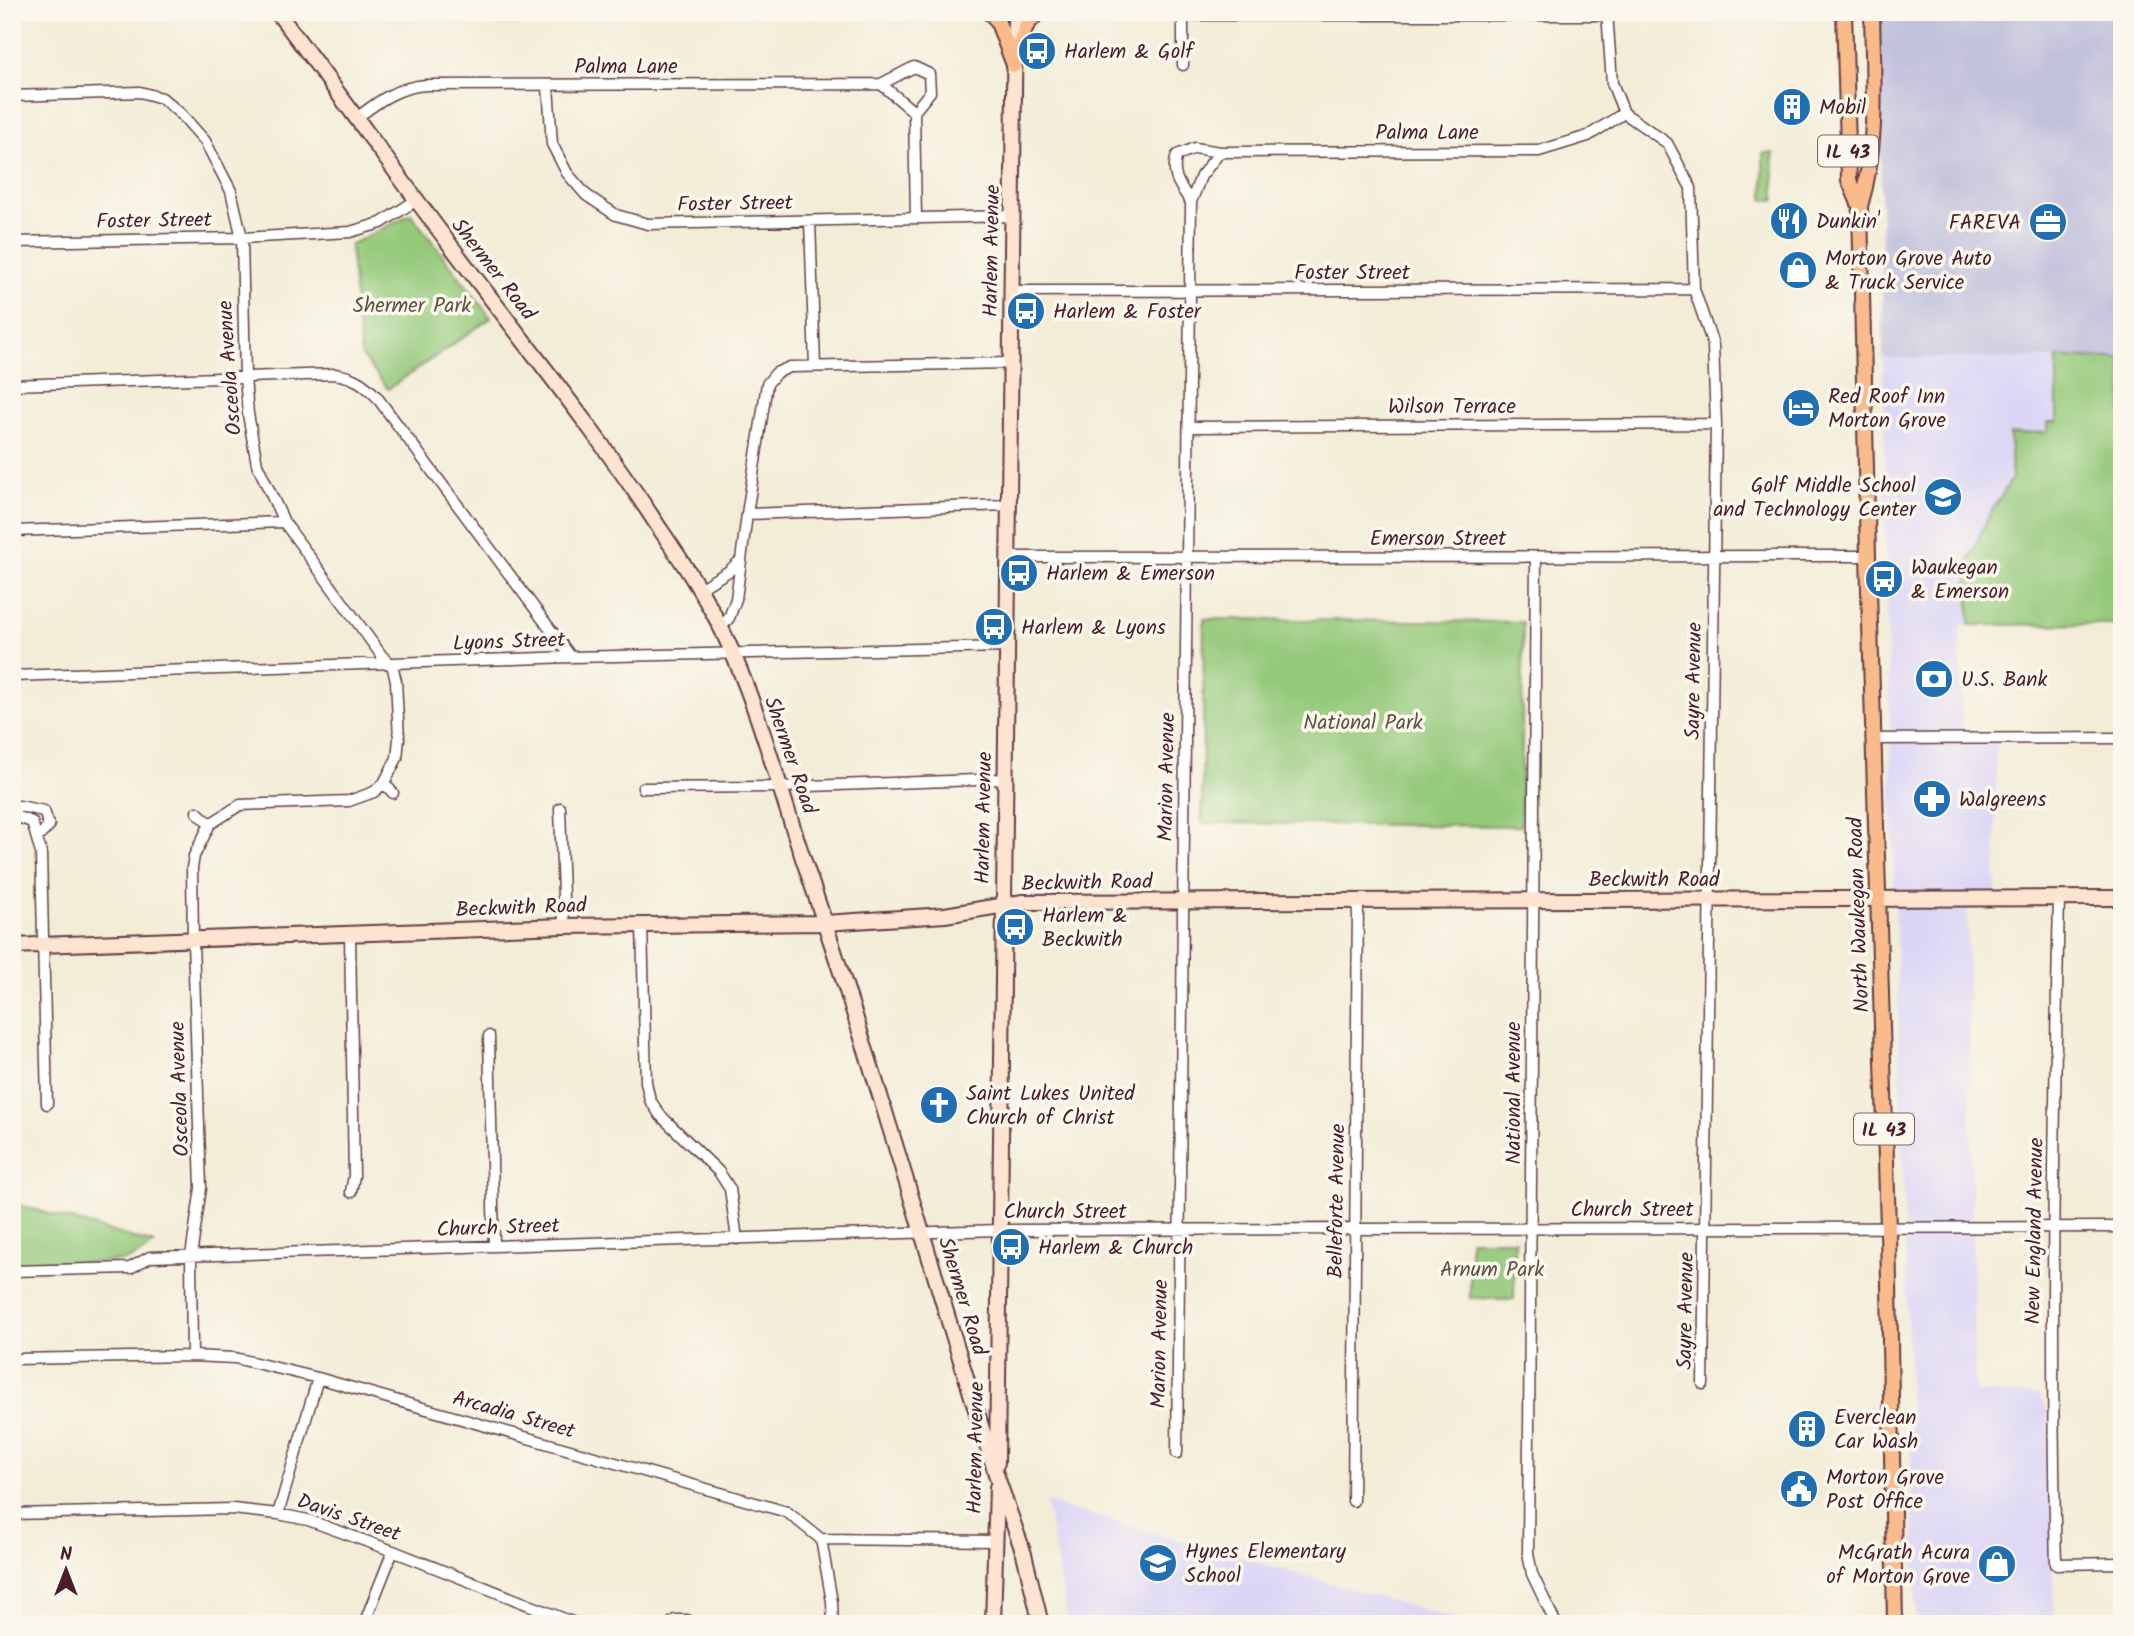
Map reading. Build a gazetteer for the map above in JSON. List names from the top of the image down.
{
  "streets": {
    "main road": [
      "IL 43",
      "Harlem Avenue",
      "Shermer Road",
      "Beckwith Road",
      "North Waukegan Road"
    ],
    "street": [
      "Palma Lane",
      "Foster Street",
      "Osceola Avenue",
      "Wilson Terrace",
      "Emerson Street",
      "Lyons Street",
      "Sayre Avenue",
      "Marion Avenue",
      "National Avenue",
      "Belleforte Avenue",
      "Church Street",
      "New England Avenue",
      "Arcadia Street",
      "Davis Street"
    ]
  },
  "crossings": [
    ["Palma Lane", "Foster Street"],
    ["Palma Lane", "Shermer Road"],
    ["Palma Lane", "Sayre Avenue"],
    ["Palma Lane", "Marion Avenue"],
    ["Foster Street", "Harlem Avenue"],
    ["Foster Street", "Shermer Road"],
    ["Foster Street", "Osceola Avenue"],
    ["Foster Street", "Sayre Avenue"],
    ["Foster Street", "Marion Avenue"],
    ["Harlem Avenue", "Shermer Road"],
    ["Harlem Avenue", "Emerson Street"],
    ["Harlem Avenue", "Lyons Street"],
    ["Harlem Avenue", "Beckwith Road"],
    ["Harlem Avenue", "Church Street"],
    ["Shermer Road", "Lyons Street"],
    ["Shermer Road", "Beckwith Road"],
    ["Shermer Road", "Church Street"],
    ["Osceola Avenue", "Lyons Street"],
    ["Osceola Avenue", "Beckwith Road"],
    ["Osceola Avenue", "Church Street"],
    ["Osceola Avenue", "Arcadia Street"],
    ["Wilson Terrace", "Sayre Avenue"],
    ["Wilson Terrace", "Marion Avenue"],
    ["Emerson Street", "Sayre Avenue"],
    ["Emerson Street", "Marion Avenue"],
    ["Emerson Street", "North Waukegan Road"],
    ["Emerson Street", "National Avenue"],
    ["Sayre Avenue", "Beckwith Road"],
    ["Sayre Avenue", "Church Street"],
    ["Marion Avenue", "Beckwith Road"],
    ["Marion Avenue", "Church Street"],
    ["Beckwith Road", "North Waukegan Road"],
    ["Beckwith Road", "National Avenue"],
    ["Beckwith Road", "Belleforte Avenue"],
    ["Beckwith Road", "New England Avenue"],
    ["North Waukegan Road", "Church Street"],
    ["National Avenue", "Church Street"],
    ["Belleforte Avenue", "Church Street"],
    ["Church Street", "New England Avenue"]
  ],
  "parks": ["Shermer Park", "National Park", "Arnum Park"],
  "places": {
    "bus stop": [
      "Harlem & Golf",
      "Harlem & Foster",
      "Harlem & Emerson",
      "Waukegan & Emerson",
      "Harlem & Lyons",
      "Harlem & Beckwith",
      "Harlem & Church"
    ],
    "building": ["Mobil", "Everclean Car Wash"],
    "restaurant": ["Dunkin'"],
    "office": ["FAREVA"],
    "shop": ["Morton Grove Auto & Truck Service", "McGrath Acura of Morton Grove"],
    "hotel": ["Red Roof Inn Morton Grove"],
    "school or university": ["Golf Middle School and Technology Center", "Hynes Elementary School"],
    "bank": ["U.S. Bank"],
    "pharmacy": ["Walgreens"],
    "church": ["Saint Lukes United Church of Christ"],
    "public building": ["Morton Grove Post Office"]
  },
  "north": "top"
}
